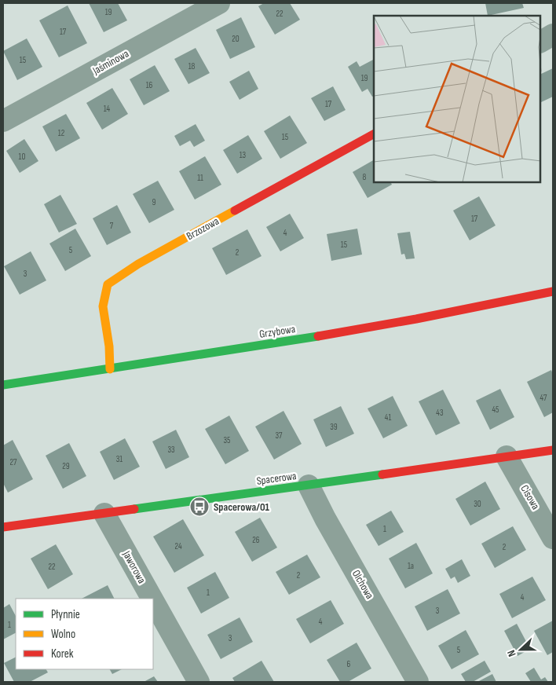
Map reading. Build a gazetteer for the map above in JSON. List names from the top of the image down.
{
  "streets": {
    "street": [
      "Jaśminowa",
      "Brzozowa",
      "Grzybowa",
      "Spacerowa",
      "Cisowa",
      "Jaworowa",
      "Olchowa"
    ]
  },
  "crossings": [
    ["Brzozowa", "Grzybowa"],
    ["Spacerowa", "Cisowa"],
    ["Spacerowa", "Jaworowa"],
    ["Spacerowa", "Olchowa"]
  ],
  "places": {
    "bus stop": ["Spacerowa/01"]
  },
  "house_numbers": [
    "19",
    "22",
    "17",
    "20",
    "15",
    "18",
    "19",
    "16",
    "17",
    "14",
    "12",
    "15",
    "13",
    "10",
    "8",
    "11",
    "9",
    "17",
    "7",
    "4",
    "15",
    "5",
    "2",
    "3",
    "47",
    "45",
    "43",
    "41",
    "39",
    "37",
    "35",
    "33",
    "31",
    "27",
    "29",
    "30",
    "1",
    "26",
    "24",
    "2",
    "1a",
    "22",
    "2",
    "1",
    "4",
    "3",
    "4",
    "1",
    "3",
    "5",
    "6"
  ],
  "legend": ["Płynnie", "Wolno", "Korek"],
  "north": "left"
}
